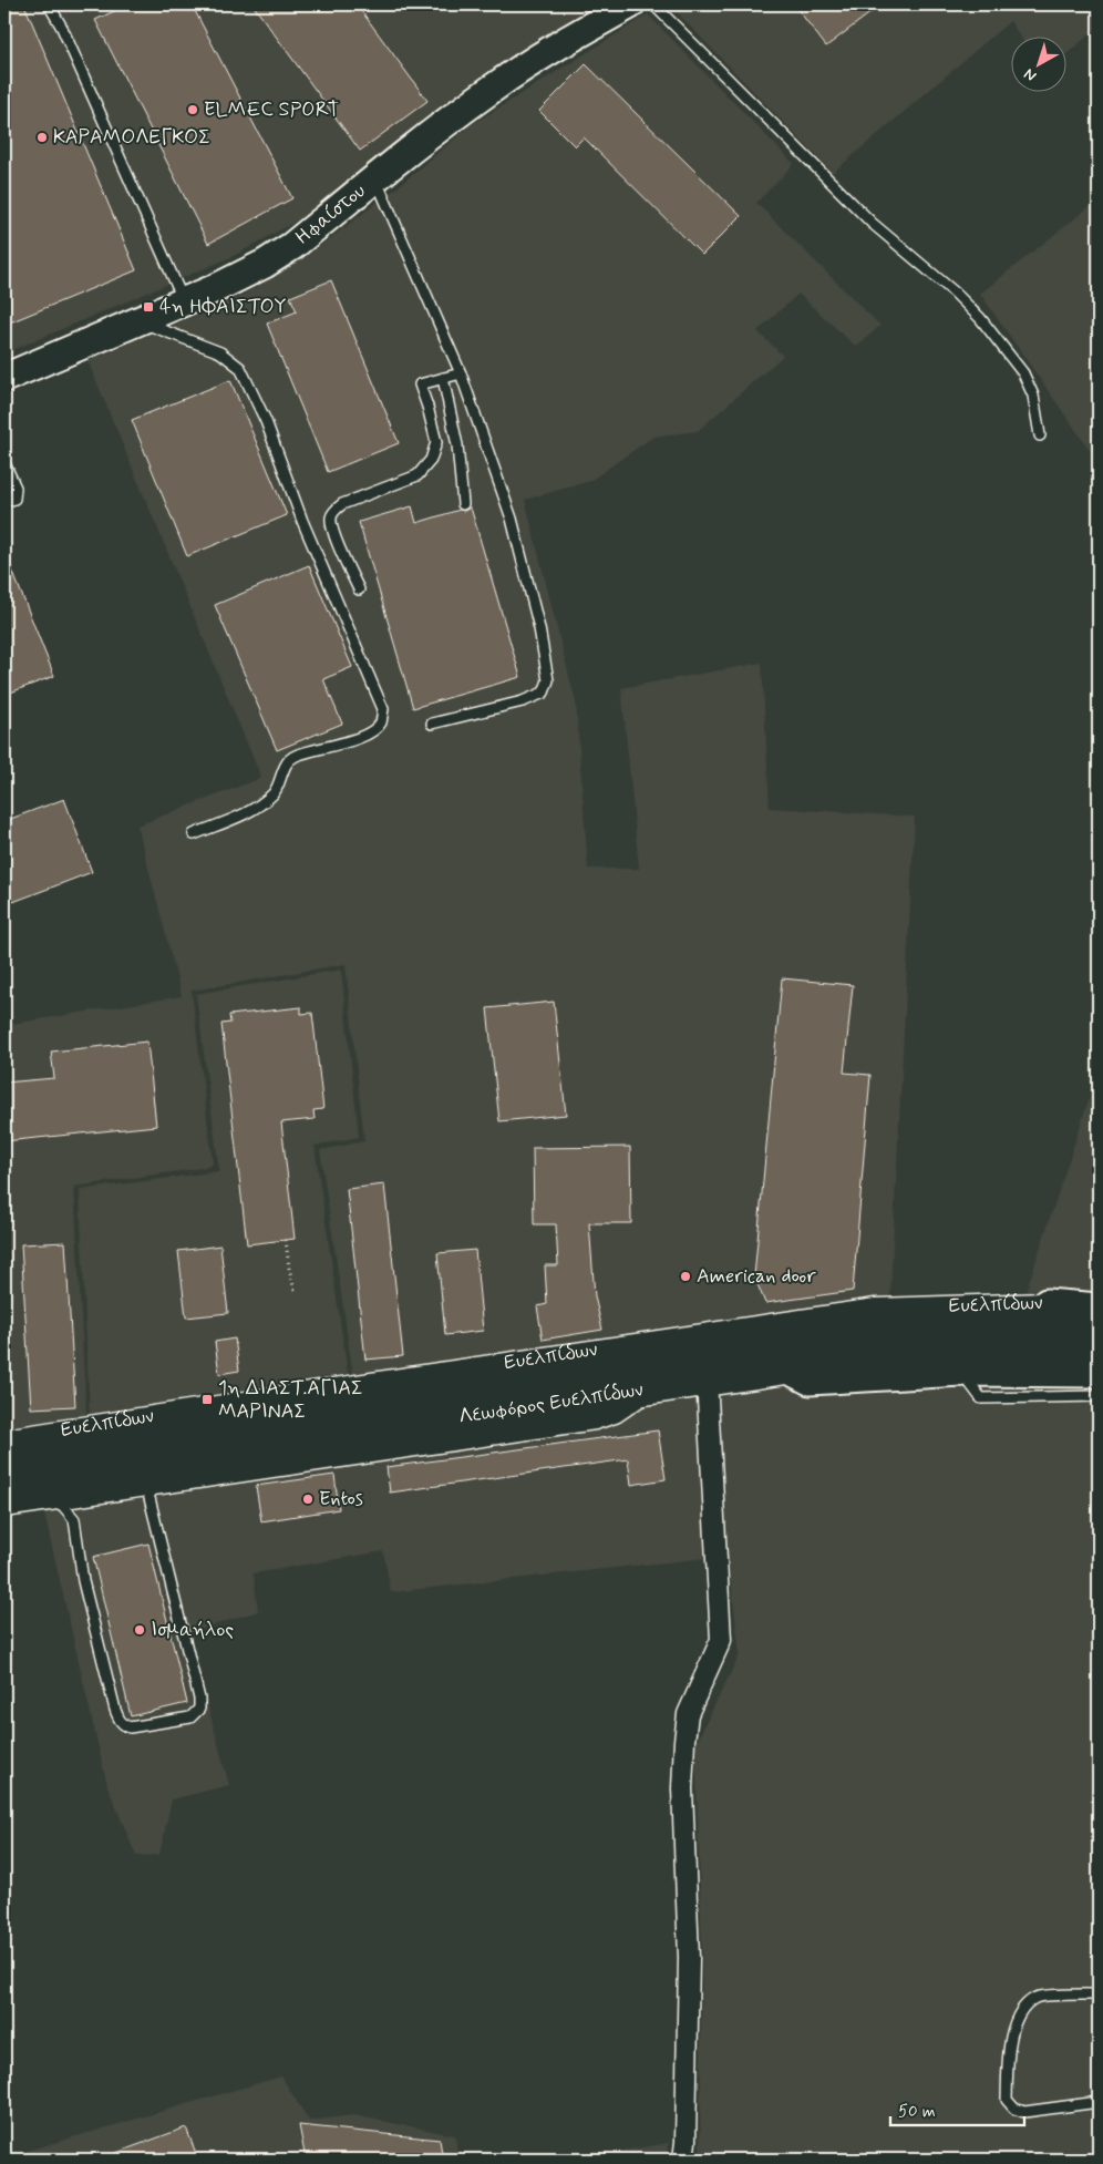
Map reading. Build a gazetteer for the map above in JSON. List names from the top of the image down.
{
  "streets": {
    "main road": ["Λεωφόρος Ευελπίδων"],
    "street": ["Ηφαίστου", "Ευελπίδων"]
  },
  "crossings": [
    ["Ευελπίδων", "Λεωφόρος Ευελπίδων"]
  ],
  "places": {
    "other": [
      "ELMEC SPORT",
      "ΚΑΡΑΜΟΛΕΓΚΟΣ",
      "American door",
      "Entos",
      "Ισμαήλος"
    ],
    "transit": ["4η ΗΦΑΙΣΤΟΥ", "1η ΔΙΑΣΤ.ΑΓΙΑΣ ΜΑΡΙΝΑΣ"]
  },
  "scale_bar": "50 m",
  "north": "bottom left"
}
